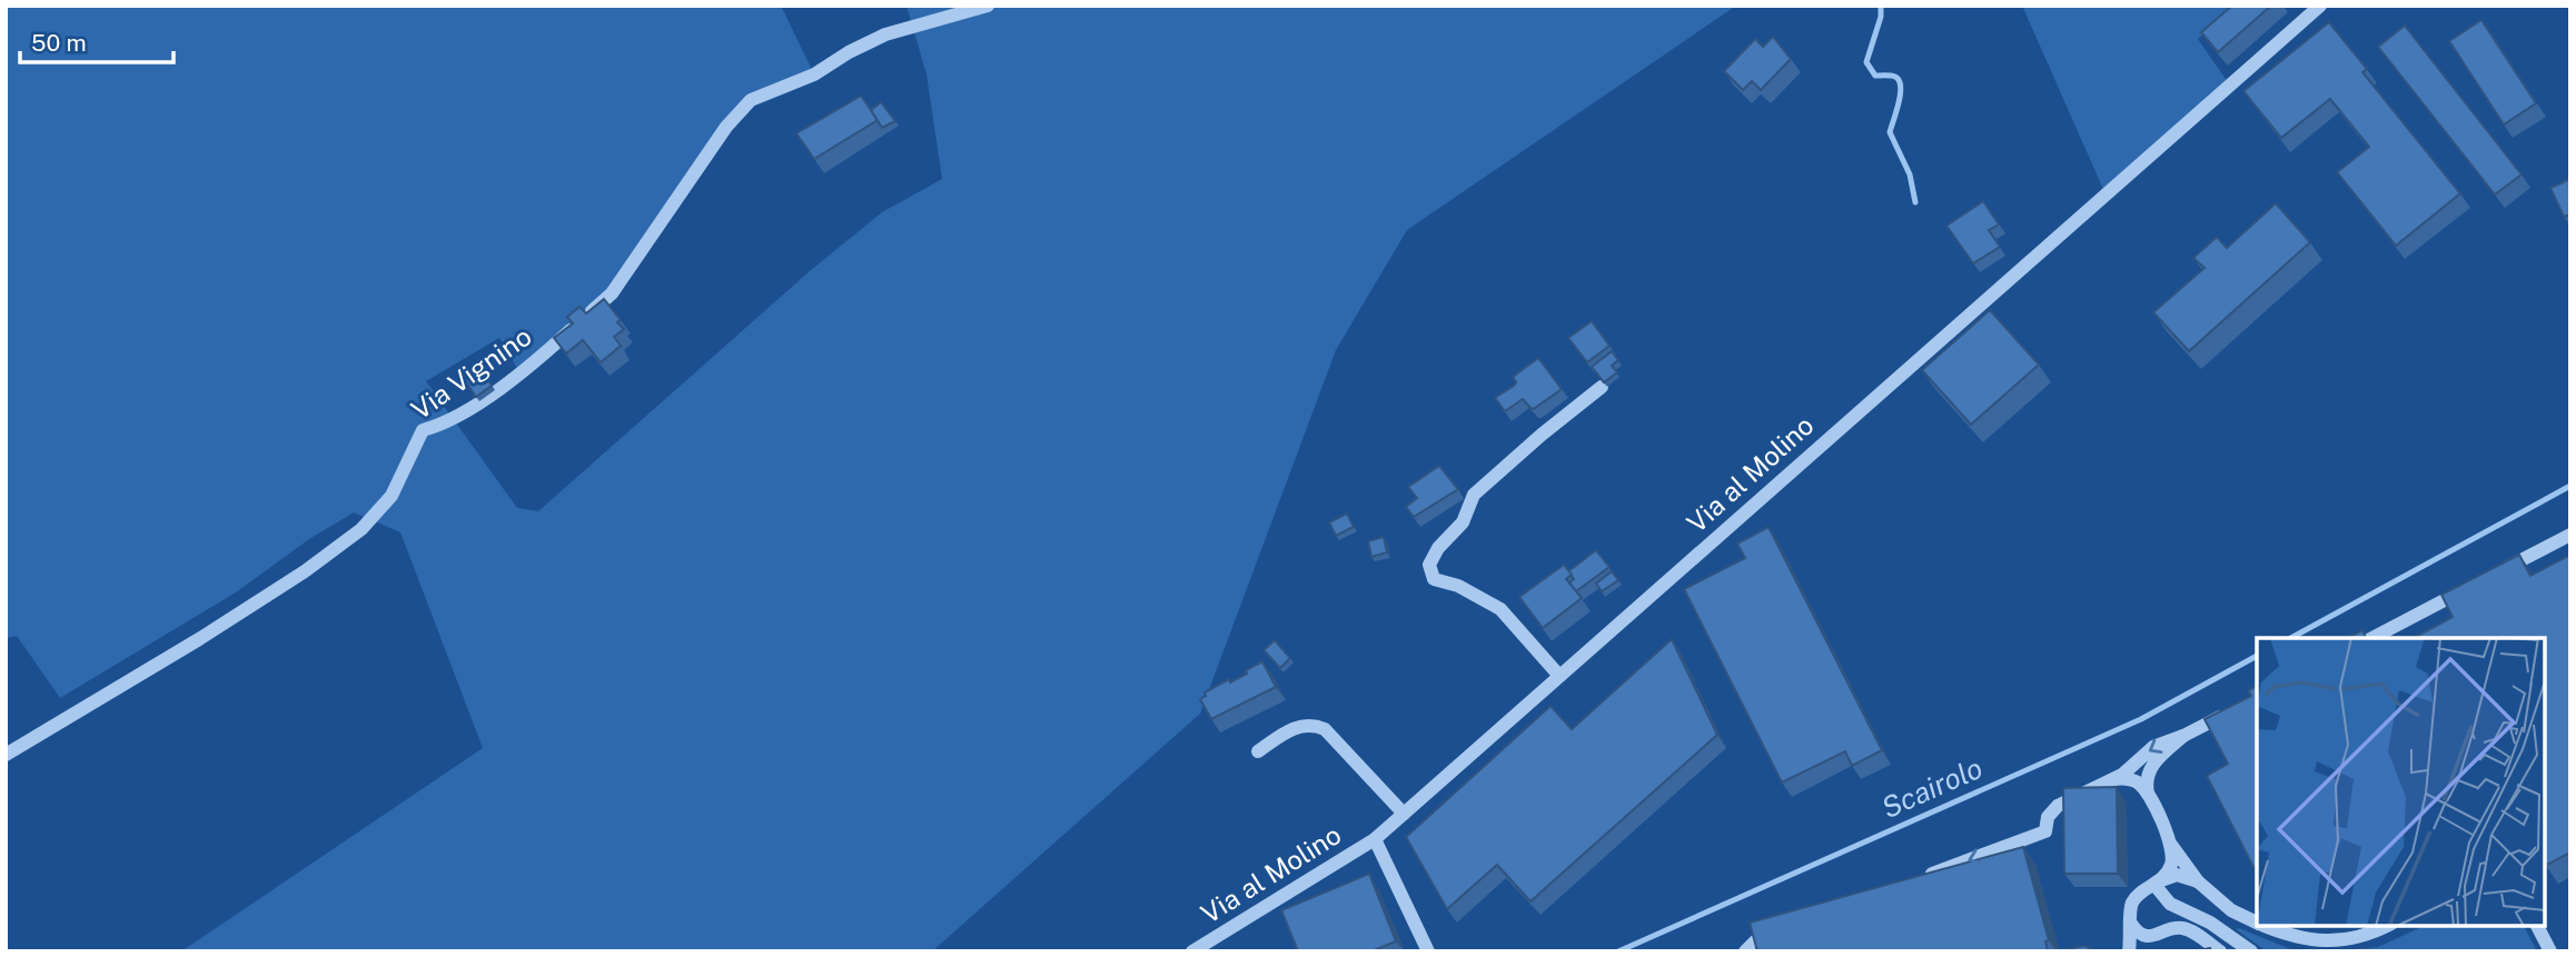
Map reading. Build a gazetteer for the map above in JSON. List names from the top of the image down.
{
  "streets": {
    "street": ["Via Vignino", "Via al Molino"]
  },
  "water": ["Scairolo"],
  "scale_bar": "50 m"
}
